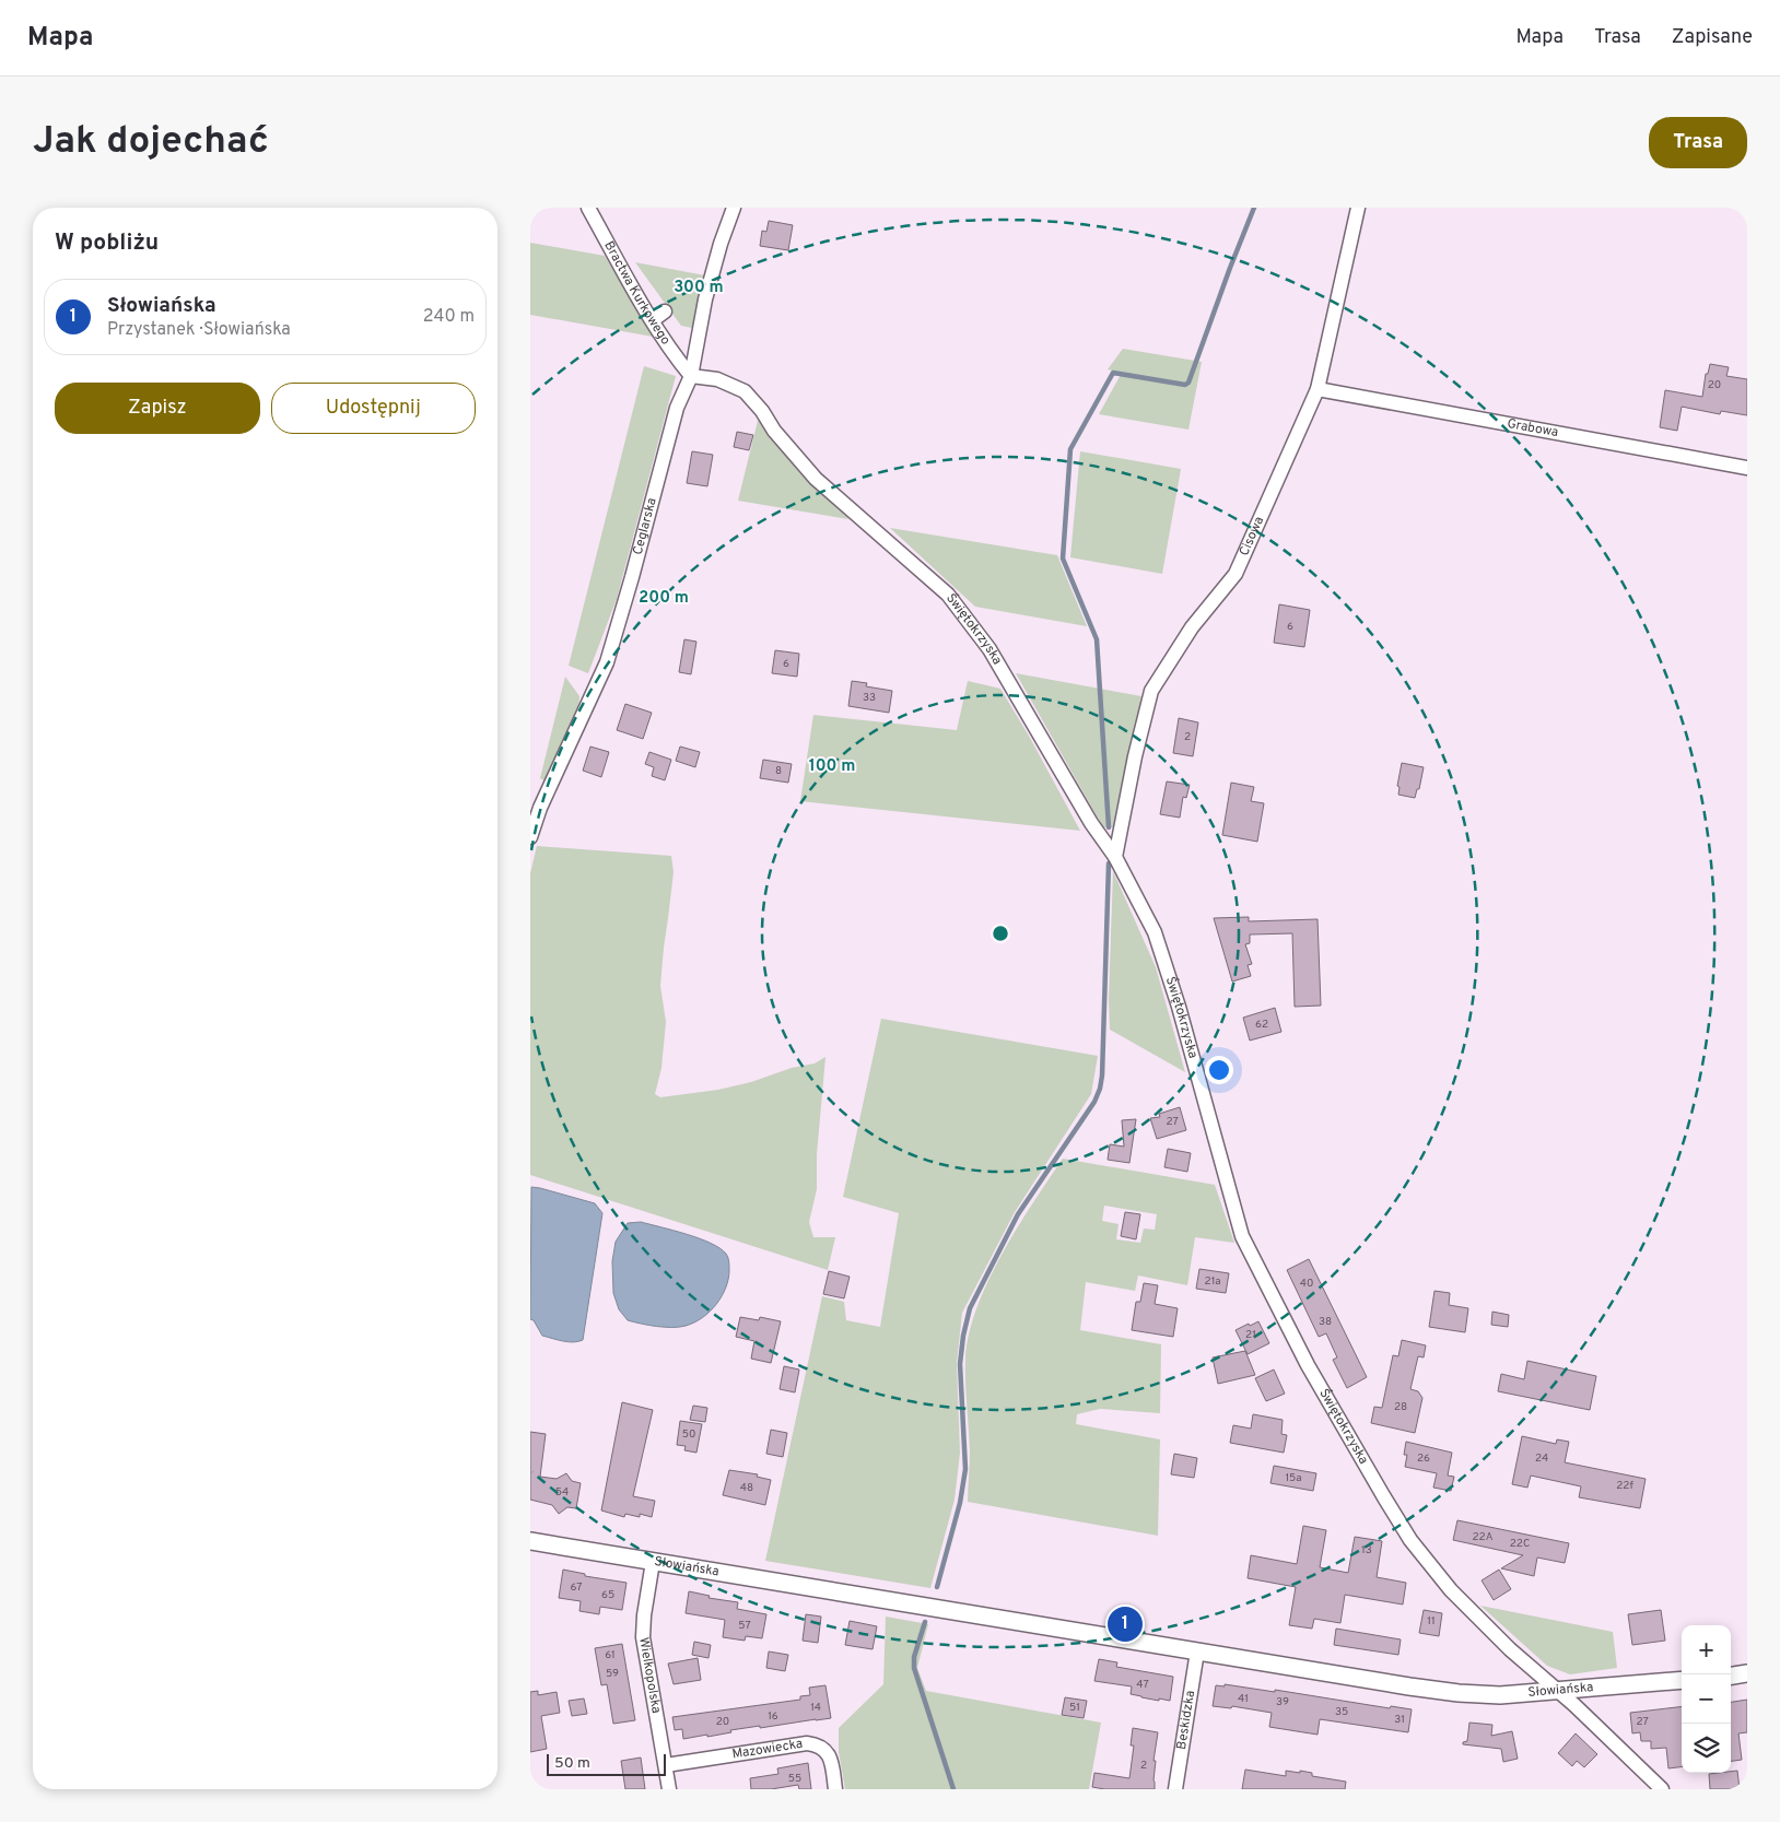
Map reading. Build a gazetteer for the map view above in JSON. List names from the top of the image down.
{
  "streets": {
    "street": [
      "Bractwa Kurkowego",
      "Grabowa",
      "Ceglarska",
      "Cisowa",
      "Świętokrzyska",
      "Słowiańska",
      "Wielkopolska",
      "Beskidzka",
      "Mazowiecka"
    ]
  },
  "crossings": [
    ["Bractwa Kurkowego", "Ceglarska"],
    ["Bractwa Kurkowego", "Świętokrzyska"],
    ["Grabowa", "Cisowa"],
    ["Ceglarska", "Świętokrzyska"],
    ["Cisowa", "Świętokrzyska"],
    ["Świętokrzyska", "Słowiańska"],
    ["Słowiańska", "Wielkopolska"],
    ["Słowiańska", "Beskidzka"],
    ["Wielkopolska", "Mazowiecka"]
  ],
  "house_numbers": [
    "20",
    "6",
    "6",
    "33",
    "2",
    "8",
    "62",
    "27",
    "21a",
    "40",
    "38",
    "21",
    "28",
    "50",
    "26",
    "24",
    "15a",
    "22f",
    "48",
    "54",
    "22A",
    "22C",
    "13",
    "67",
    "65",
    "11",
    "57",
    "61",
    "59",
    "47",
    "41",
    "39",
    "14",
    "51",
    "35",
    "16",
    "31",
    "20",
    "27",
    "2",
    "55"
  ],
  "scale_bar": "50 m",
  "page": {
    "header": "Mapa",
    "nav": ["Mapa", "Trasa", "Zapisane"],
    "buttons": [
      "Trasa",
      ["Zapisz", "Udostępnij"]
    ],
    "title": "Jak dojechać",
    "heading": "W pobliżu",
    "list": [
      {
        "mark": "1",
        "name": "Słowiańska",
        "note": "Przystanek · Słowiańska",
        "value": "240 m"
      }
    ],
    "pins": "1",
    "map_buttons": ["+", "−"],
    "scale": "50 m"
  },
  "rings": ["300 m", "200 m", "100 m"]
}
